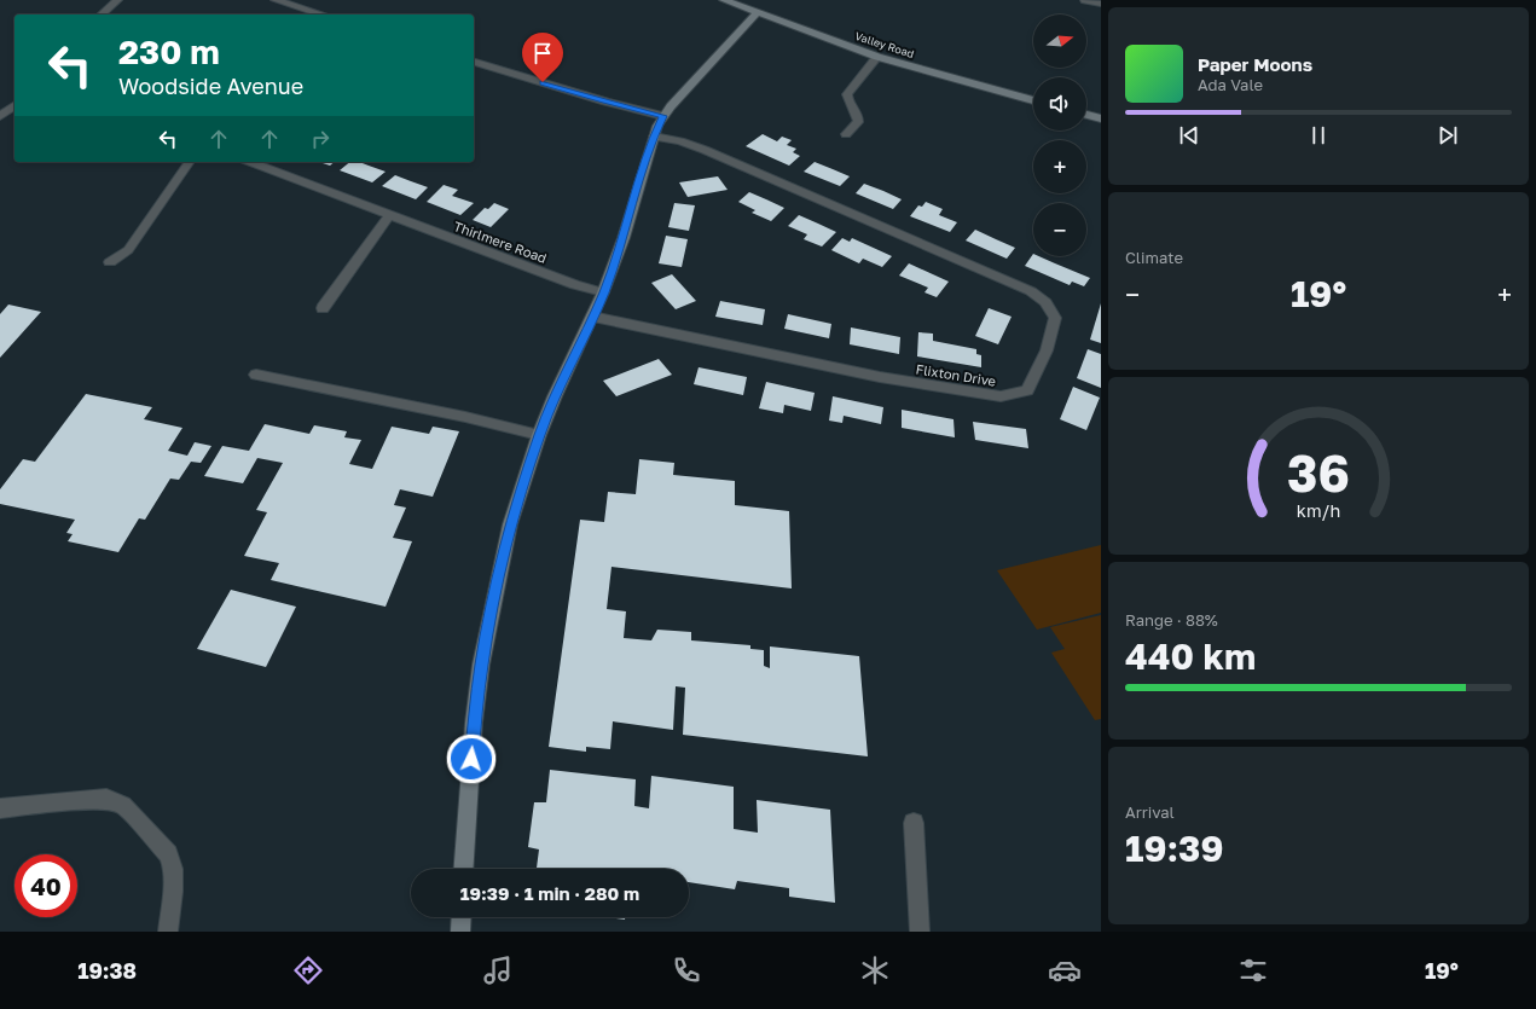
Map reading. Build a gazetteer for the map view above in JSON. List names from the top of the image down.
{
  "streets": {
    "street": ["Valley Road", "Thirlmere Road", "Flixton Drive"]
  },
  "north": "right",
  "page": {
    "map_buttons": ["+", "−"],
    "turn": ["230 m", "Woodside Avenue"],
    "song": ["Paper Moons", "Ada Vale"],
    "tile": [
      "Climate",
      ["Range · 88%", "440 km"],
      ["Arrival", "19:39"]
    ],
    "heat": ["−", "19°", "+"],
    "limit": "40",
    "trip": "19:39 · 1 min · 280 m",
    "tabs": ["19:38", "19°"],
    "gauge": ["36", "km/h"]
  }
}
